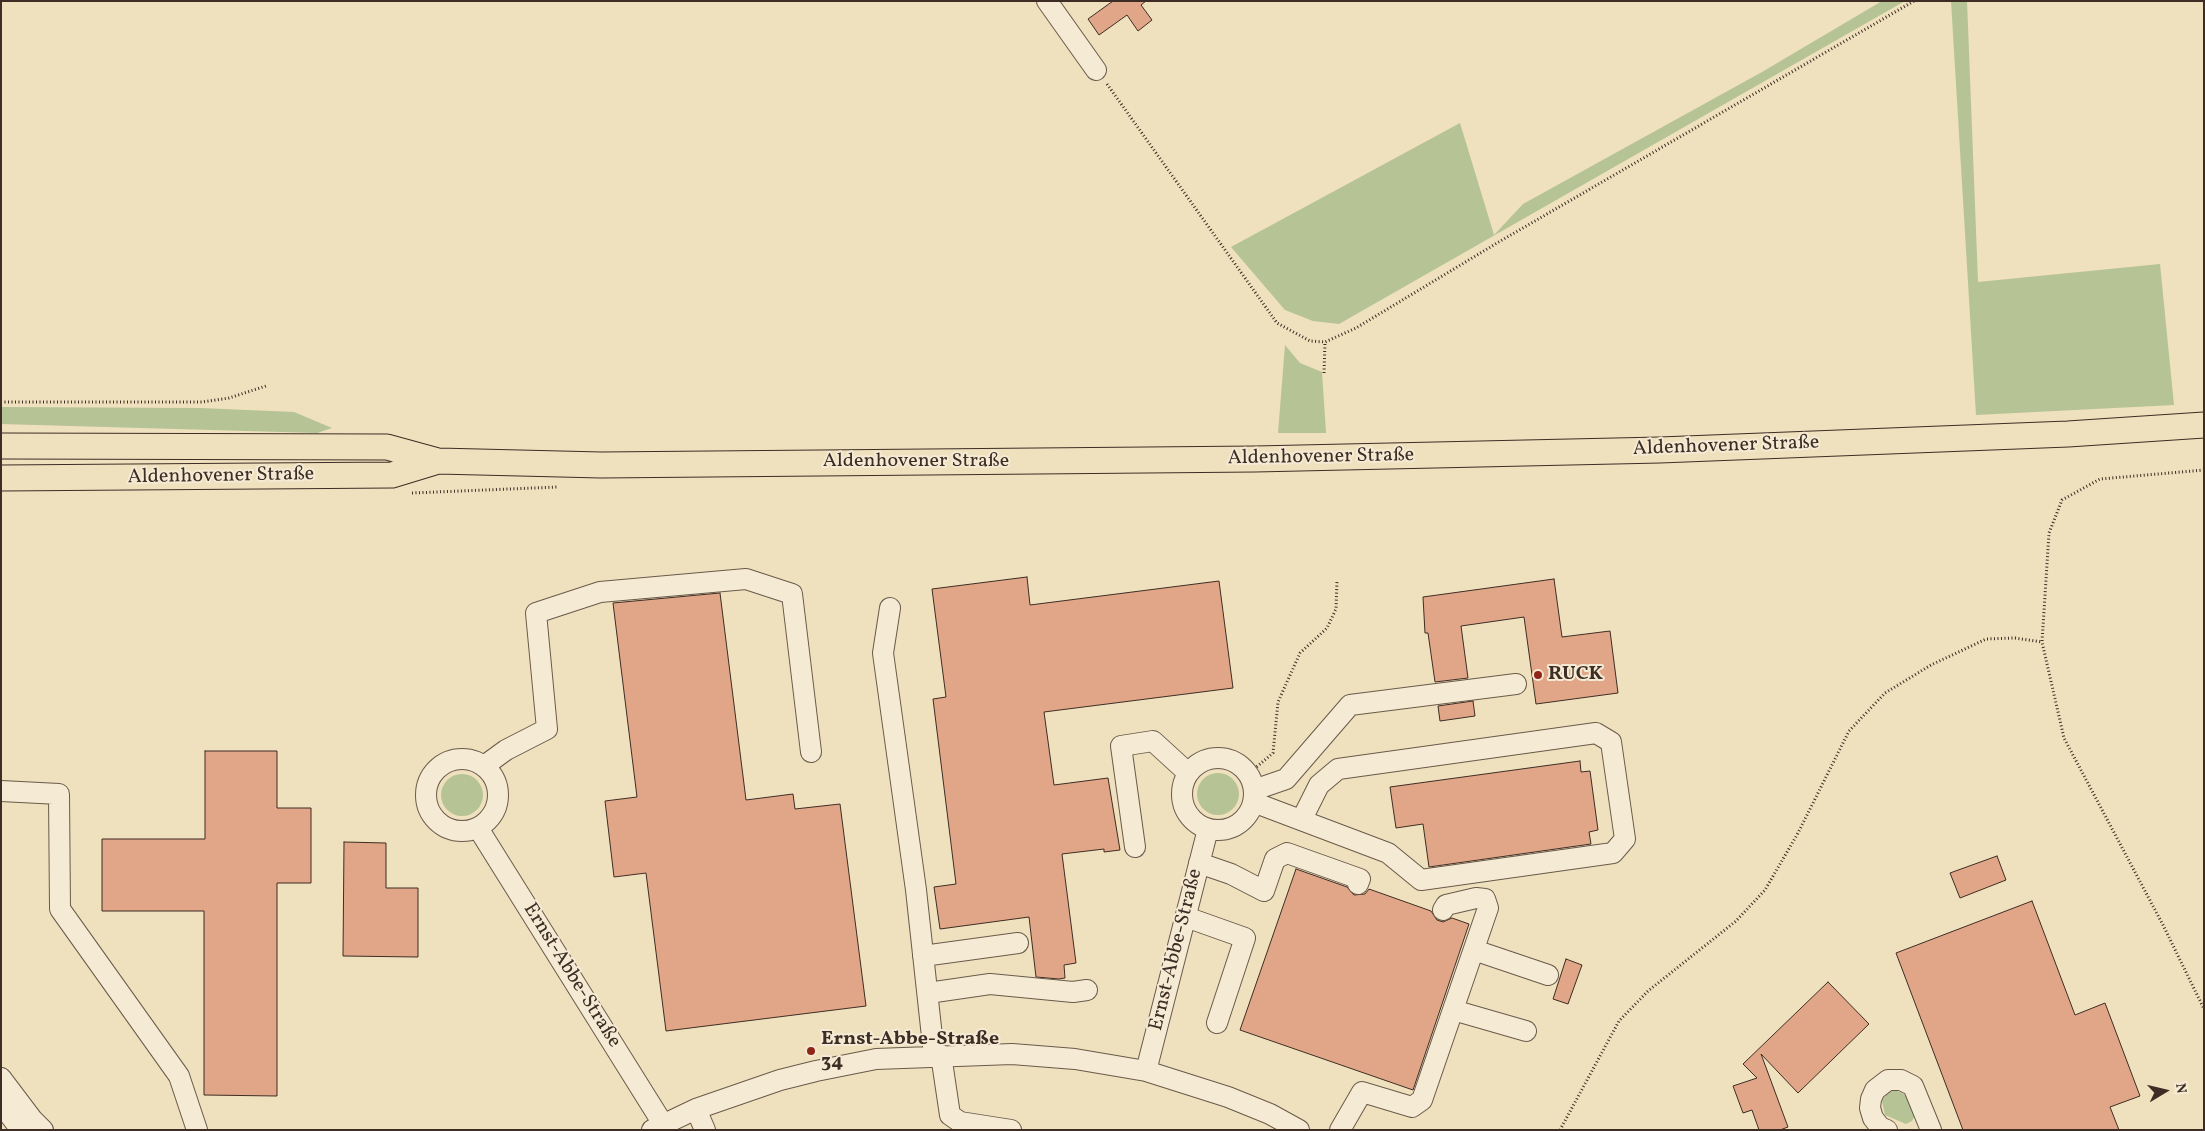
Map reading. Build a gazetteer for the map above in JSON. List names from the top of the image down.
{
  "streets": {
    "main road": ["Aldenhovener Straße"],
    "street": ["Ernst-Abbe-Straße"]
  },
  "places": ["RUCK", "Ernst-Abbe-Straße 34"],
  "north": "right"
}
